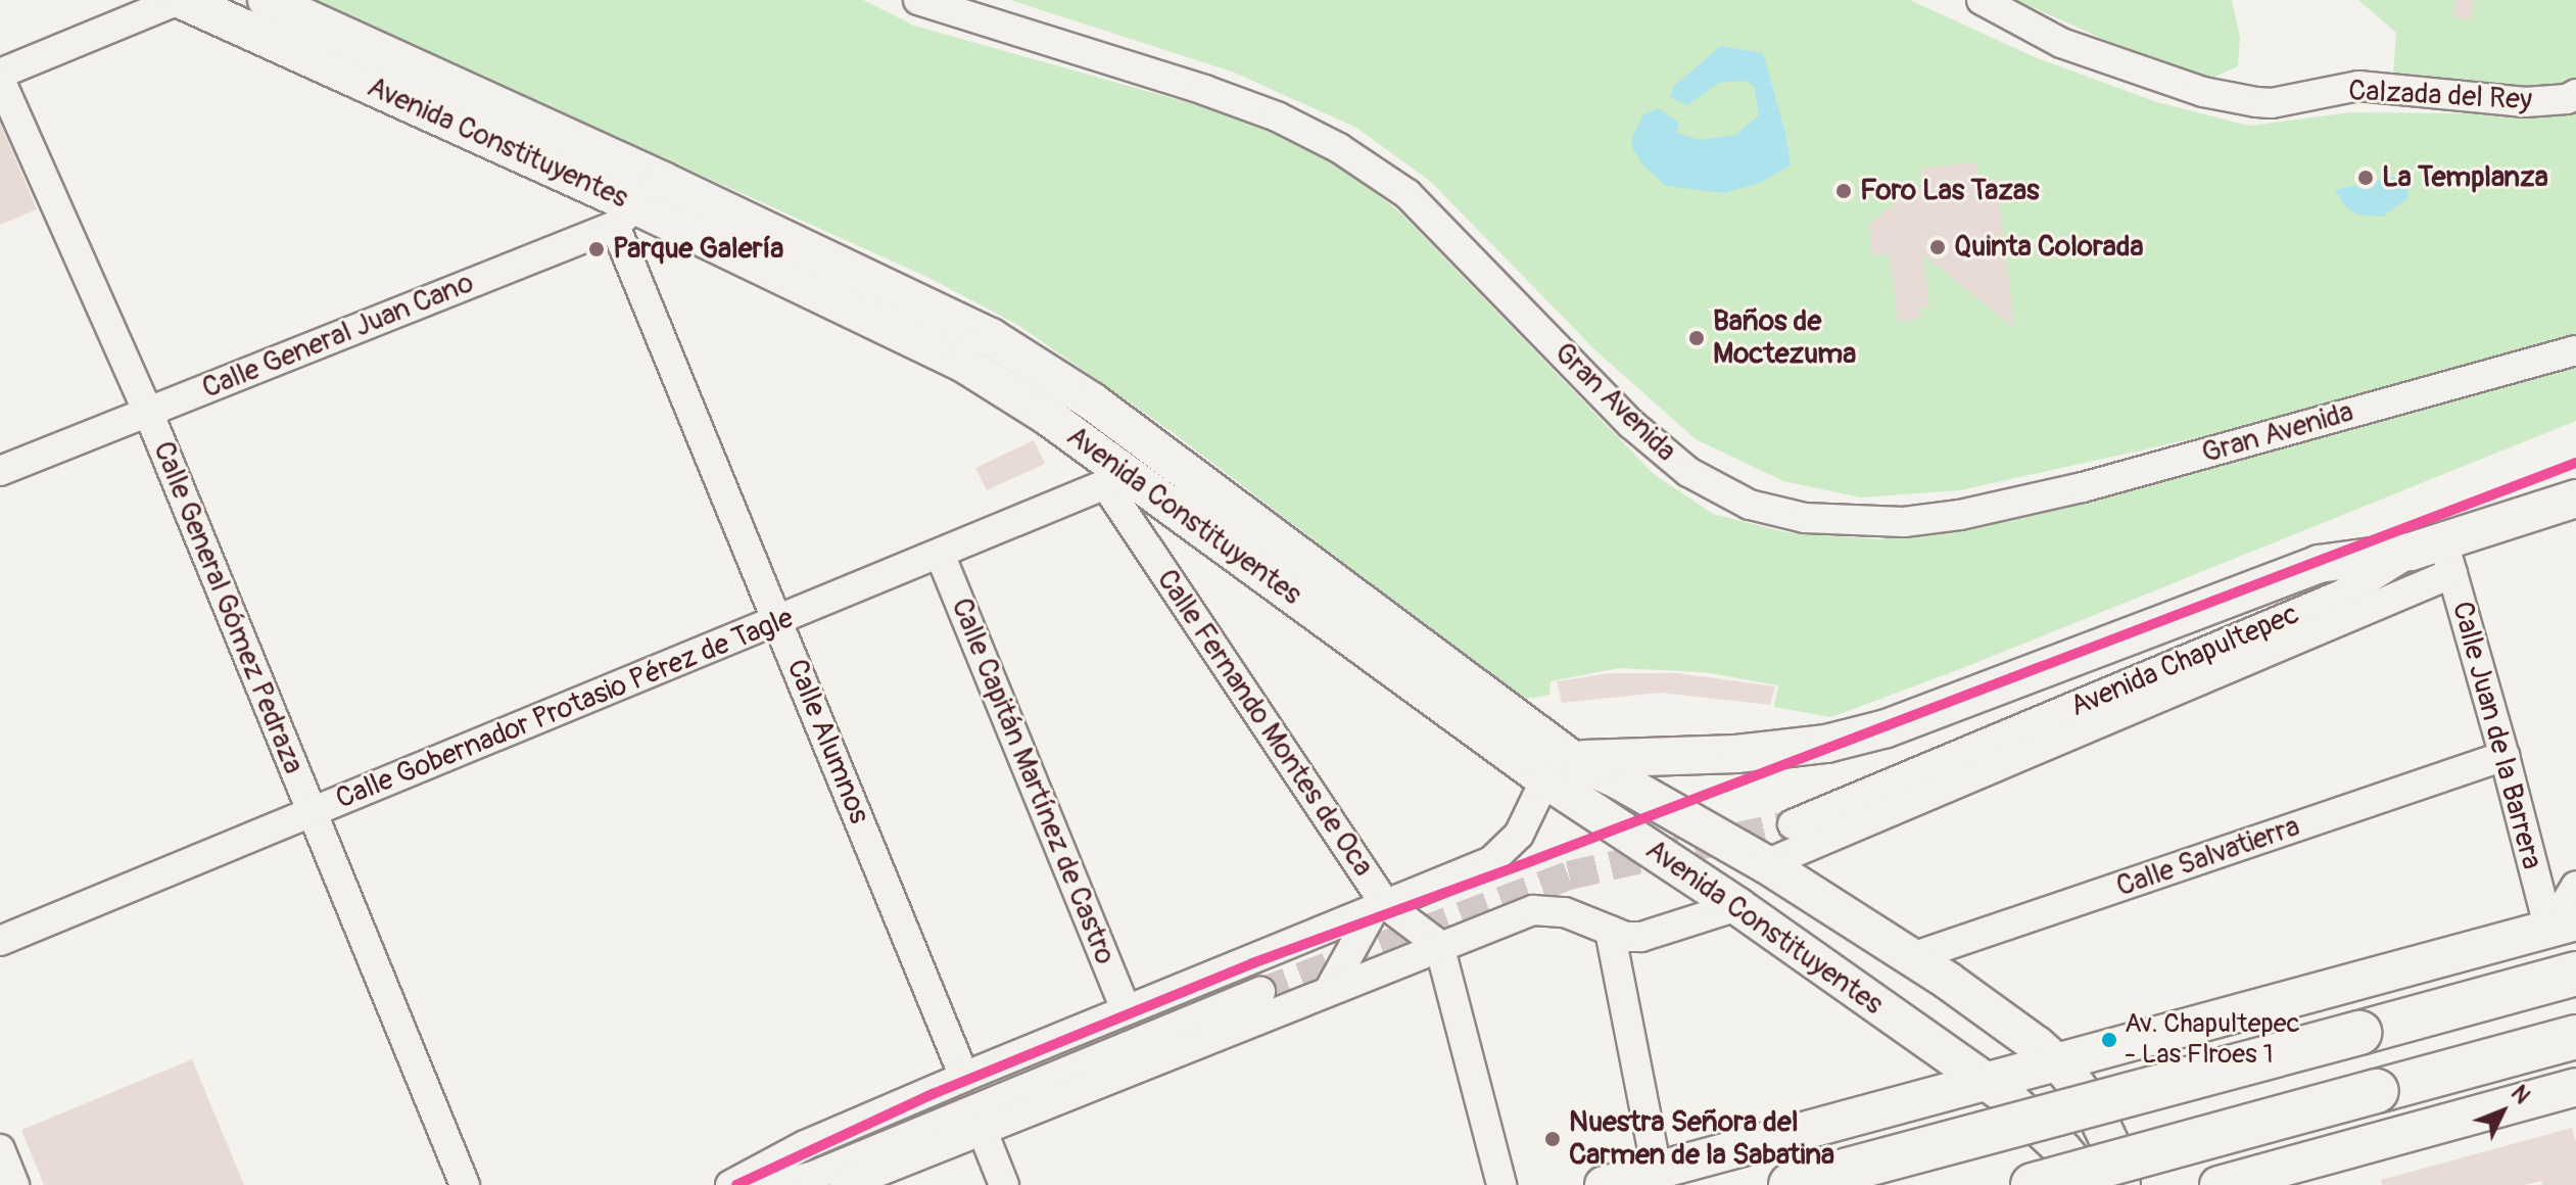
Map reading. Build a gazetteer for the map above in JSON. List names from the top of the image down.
{
  "streets": {
    "main road": ["Avenida Constituyentes", "Avenida Chapultepec"],
    "street": [
      "Calzada del Rey",
      "Calle General Juan Cano",
      "Gran Avenida",
      "Calle General Gómez Pedraza",
      "Calle Gobernador Protasio Pérez de Tagle",
      "Calle Fernando Montes de Oca",
      "Calle Juan de la Barrera",
      "Calle Alumnos",
      "Calle Capitán Martínez de Castro",
      "Calle Salvatierra"
    ]
  },
  "crossings": [
    ["Avenida Constituyentes", "Calle General Juan Cano"],
    ["Avenida Constituyentes", "Avenida Chapultepec"],
    ["Avenida Constituyentes", "Calle Gobernador Protasio Pérez de Tagle"],
    ["Avenida Constituyentes", "Calle Fernando Montes de Oca"],
    ["Avenida Constituyentes", "Calle Alumnos"],
    ["Avenida Constituyentes", "Calle Salvatierra"],
    ["Calle General Juan Cano", "Calle General Gómez Pedraza"],
    ["Calle General Juan Cano", "Calle Alumnos"],
    ["Calle General Gómez Pedraza", "Calle Gobernador Protasio Pérez de Tagle"],
    ["Avenida Chapultepec", "Calle Juan de la Barrera"],
    ["Calle Gobernador Protasio Pérez de Tagle", "Calle Fernando Montes de Oca"],
    ["Calle Gobernador Protasio Pérez de Tagle", "Calle Alumnos"],
    ["Calle Gobernador Protasio Pérez de Tagle", "Calle Capitán Martínez de Castro"],
    ["Calle Juan de la Barrera", "Calle Salvatierra"]
  ],
  "places": [
    "La Templanza",
    "Foro Las Tazas",
    "Quinta Colorada",
    "Parque Galería",
    "Baños de Moctezuma",
    "Av. Chapultepec - Las Flroes 1",
    "Nuestra Señora del Carmen de la Sabatina"
  ],
  "lines": ["metro line 1"],
  "north": "top right"
}
